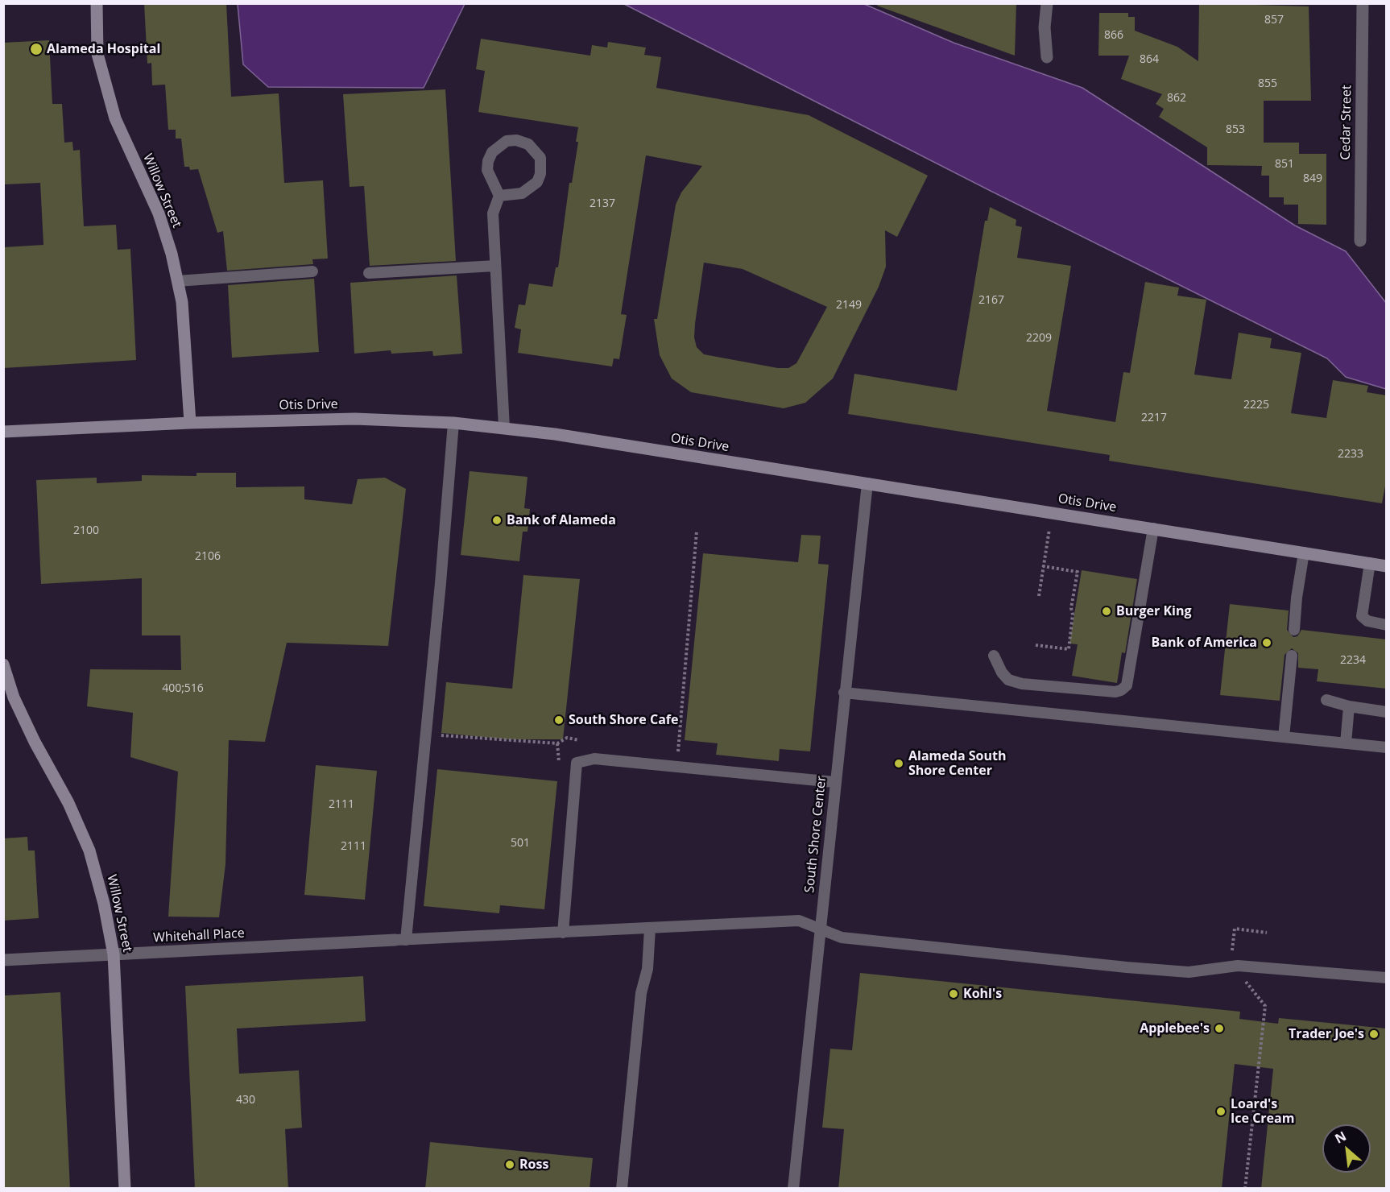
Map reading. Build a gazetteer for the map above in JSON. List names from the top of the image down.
{
  "streets": {
    "main road": ["Willow Street", "Otis Drive"],
    "street": ["Cedar Street", "Whitehall Place"],
    "lane": ["South Shore Center"]
  },
  "crossings": [
    ["Willow Street", "Otis Drive"],
    ["Willow Street", "Whitehall Place"],
    ["Otis Drive", "South Shore Center"]
  ],
  "places": [
    "Alameda Hospital",
    "Bank of Alameda",
    "Burger King",
    "Bank of America",
    "South Shore Cafe",
    "Alameda South Shore Center",
    "Kohl's",
    "Applebee's",
    "Trader Joe's",
    "Loard's Ice Cream",
    "Ross"
  ],
  "house_numbers": [
    "857",
    "866",
    "864",
    "855",
    "862",
    "853",
    "851",
    "849",
    "2137",
    "2167",
    "2149",
    "2209",
    "2225",
    "2217",
    "2233",
    "2100",
    "2106",
    "2234",
    "400;516",
    "2111",
    "501",
    "2111",
    "430"
  ],
  "north": "top left"
}
